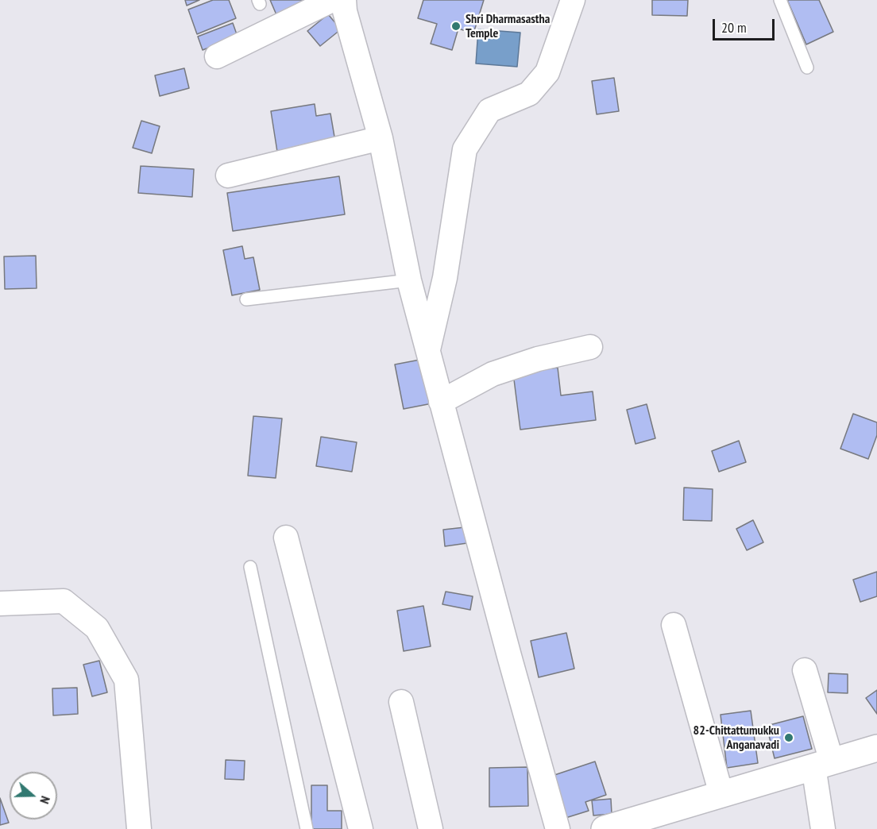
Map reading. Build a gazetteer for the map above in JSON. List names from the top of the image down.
{
  "places": ["Shri Dharmasastha Temple", "82-Chittattumukku Anganavadi"],
  "scale_bar": "20 m",
  "north": "right"
}
